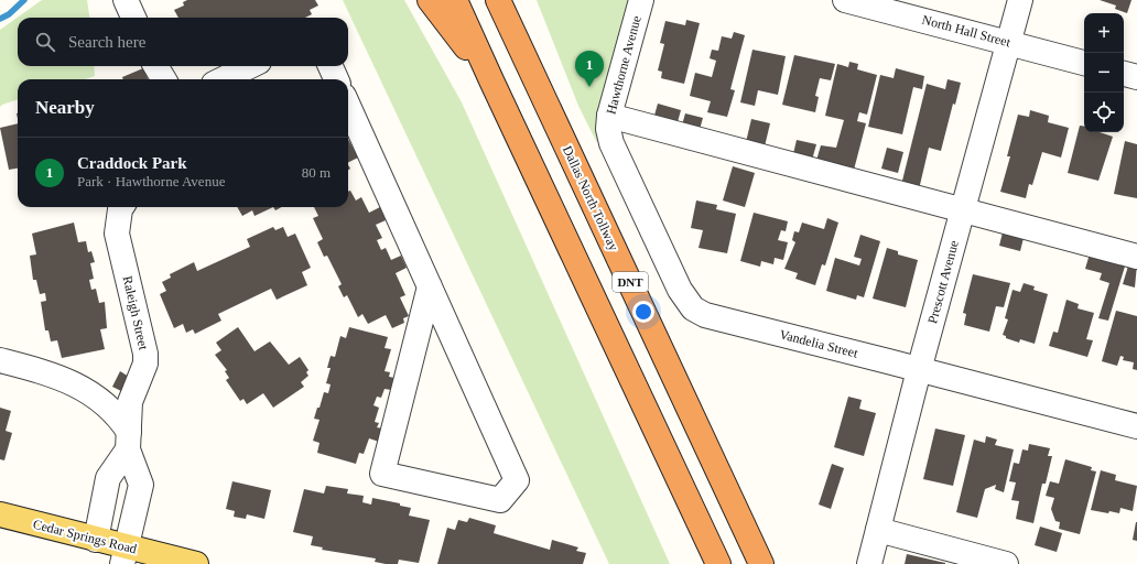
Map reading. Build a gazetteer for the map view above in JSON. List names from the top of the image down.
{
  "streets": {
    "highway": ["Dallas North Tollway", "DNT"],
    "main road": ["Cedar Springs Road"],
    "street": [
      "North Hall Street",
      "Hawthorne Avenue",
      "Prescott Avenue",
      "Raleigh Street",
      "Vandelia Street"
    ]
  },
  "crossings": [
    ["North Hall Street", "Prescott Avenue"],
    ["Hawthorne Avenue", "Vandelia Street"],
    ["Prescott Avenue", "Vandelia Street"],
    ["Raleigh Street", "Cedar Springs Road"]
  ],
  "page": {
    "map_buttons": ["+", "−"],
    "search": "Search here",
    "pins": "1",
    "heading": "Nearby",
    "list": [
      {
        "mark": "1",
        "name": "Craddock Park",
        "note": "Park · Hawthorne Avenue",
        "value": "80 m"
      }
    ]
  }
}
